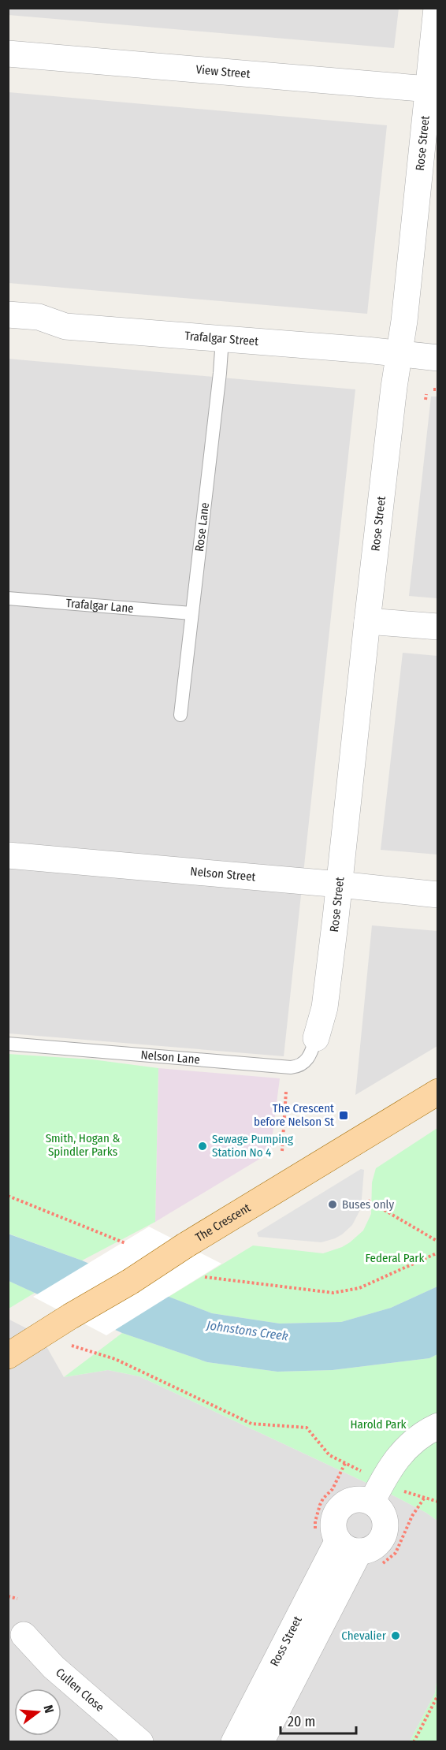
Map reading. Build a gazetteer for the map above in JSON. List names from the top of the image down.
{
  "streets": {
    "main road": ["The Crescent"],
    "street": [
      "View Street",
      "Rose Street",
      "Trafalgar Street",
      "Nelson Street",
      "Ross Street",
      "Cullen Close"
    ],
    "lane": ["Rose Lane", "Trafalgar Lane", "Nelson Lane"]
  },
  "crossings": [
    ["View Street", "Rose Street"],
    ["Rose Street", "Trafalgar Street"],
    ["Rose Street", "Nelson Street"],
    ["Rose Street", "Nelson Lane"],
    ["Trafalgar Street", "Rose Lane"],
    ["Rose Lane", "Trafalgar Lane"]
  ],
  "water": ["Johnstons Creek"],
  "parks": ["Smith, Hogan & Spindler Parks", "Federal Park", "Harold Park"],
  "places": {
    "transit": ["The Crescent before Nelson St"],
    "other": ["Sewage Pumping Station No 4", "Buses only", "Chevalier"]
  },
  "scale_bar": "20 m",
  "north": "right"
}
